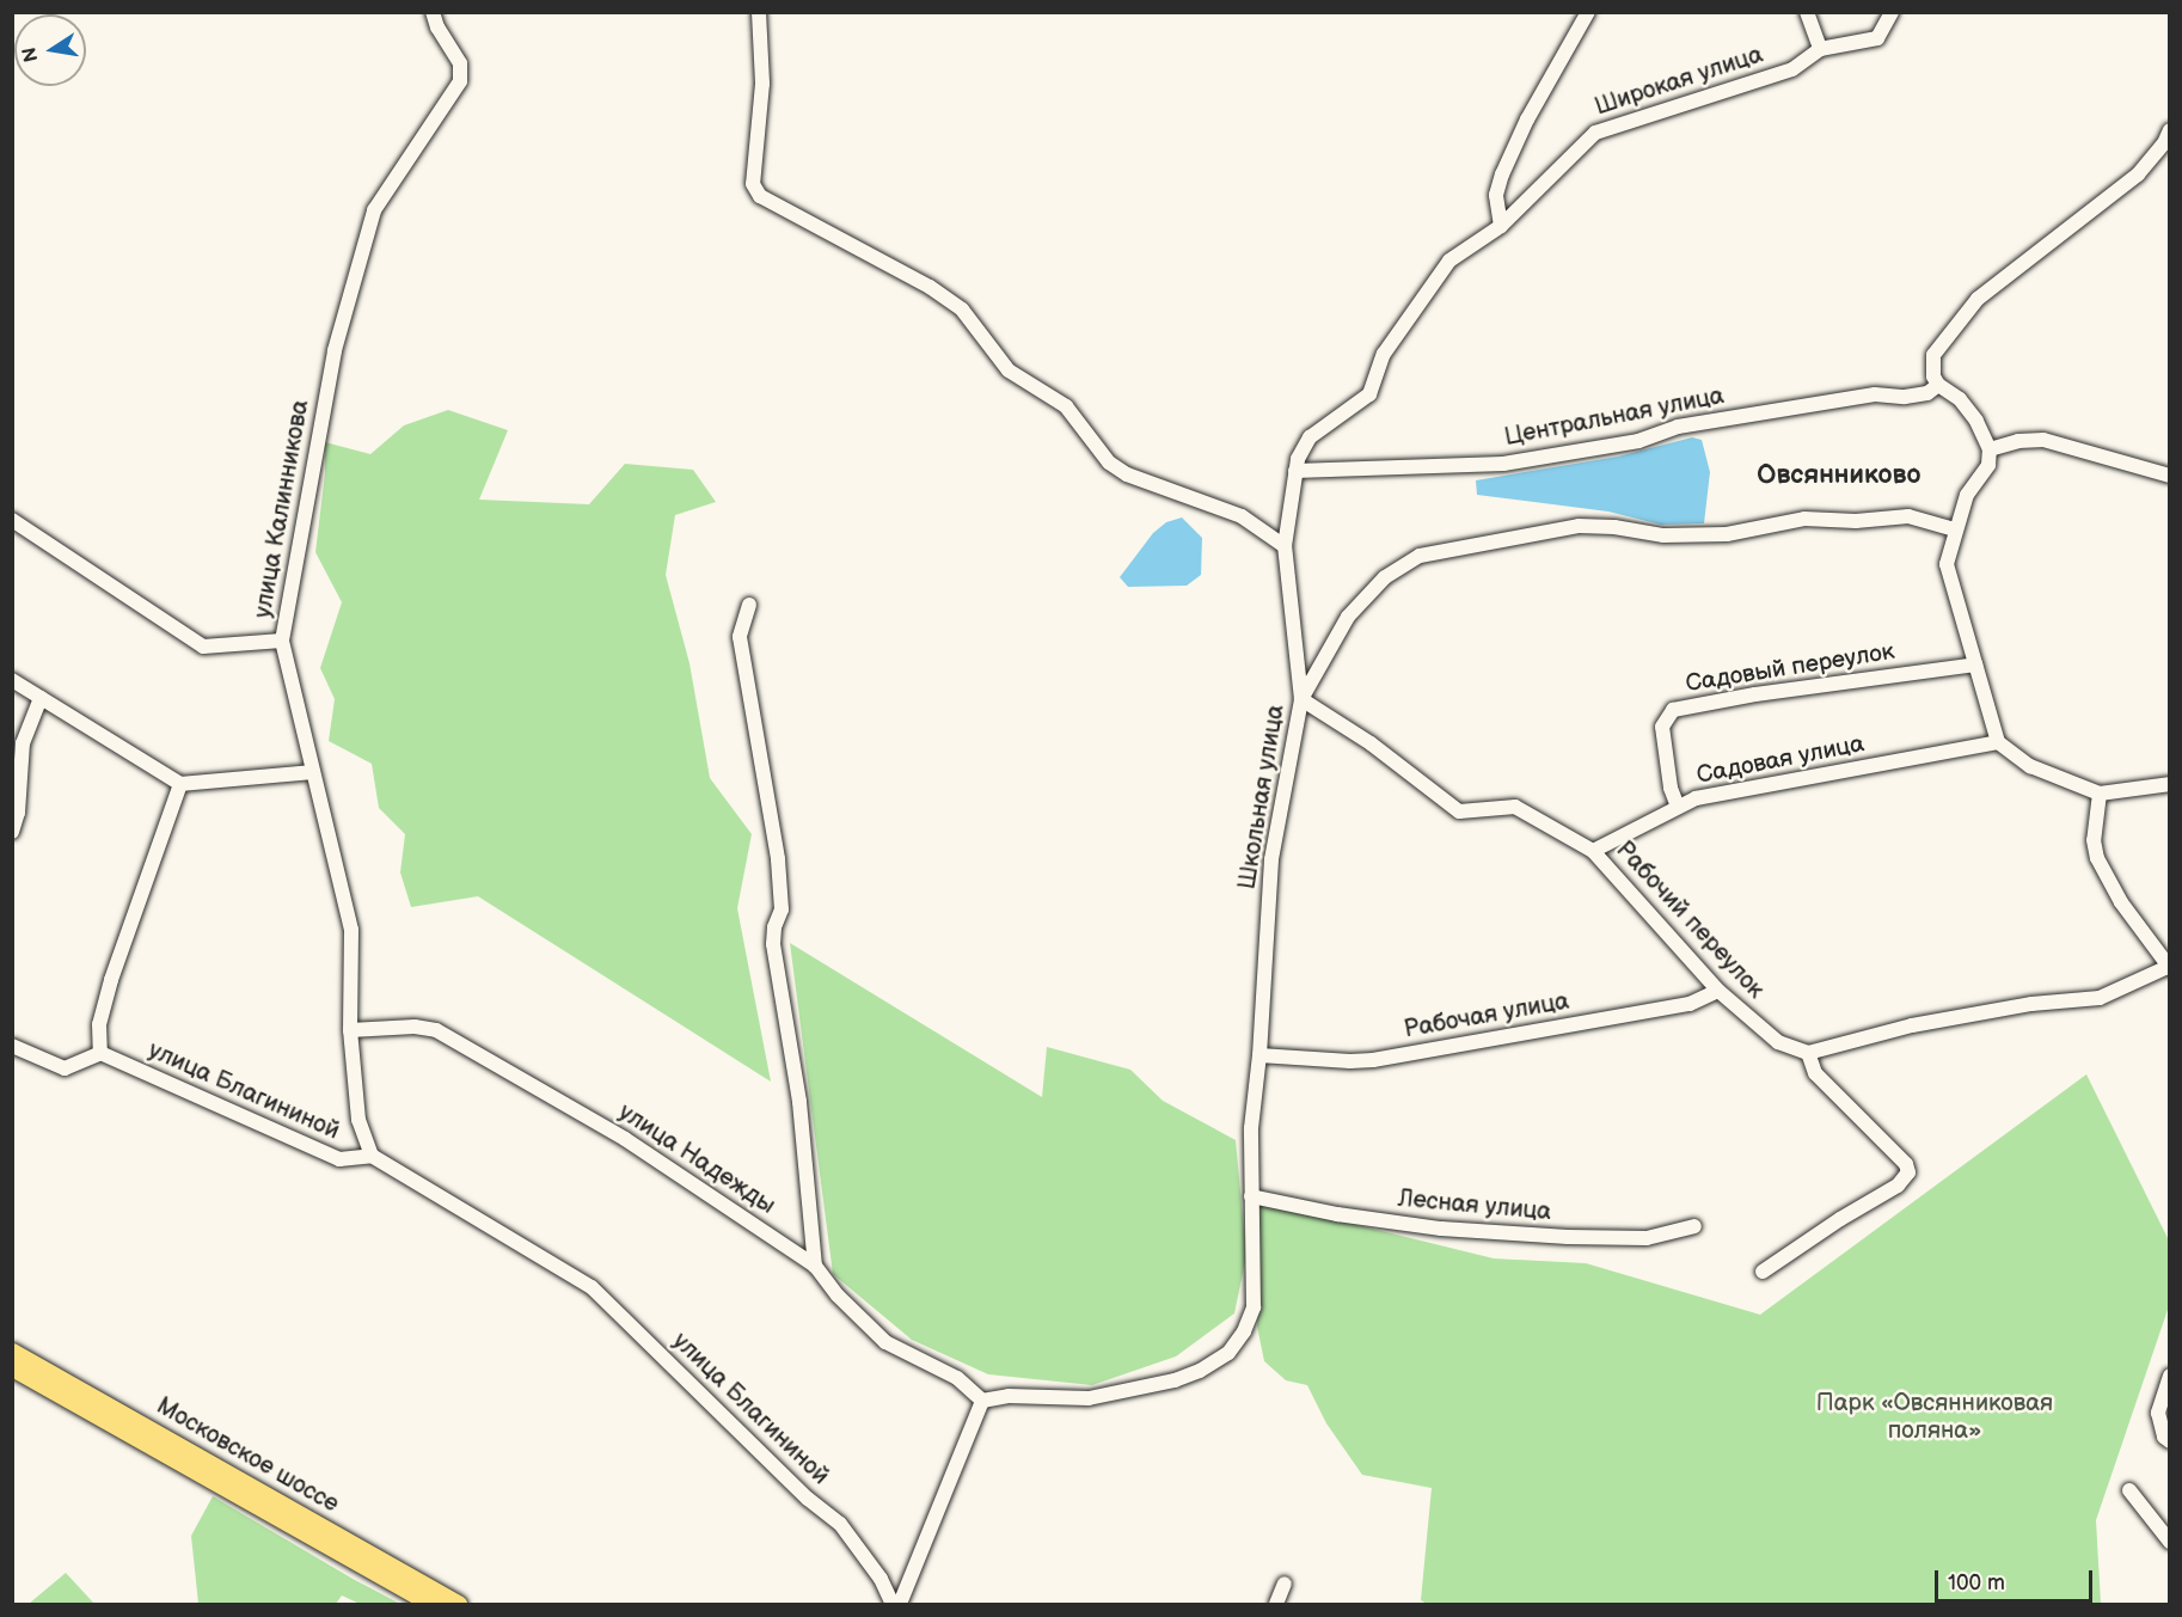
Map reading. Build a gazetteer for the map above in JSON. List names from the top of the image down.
{
  "streets": {
    "main road": ["Московское шоссе"],
    "street": [
      "Широкая улица",
      "Центральная улица",
      "улица Калинникова",
      "Садовый переулок",
      "Садовая улица",
      "Школьная улица",
      "Рабочий переулок",
      "Рабочая улица",
      "улица Благининой",
      "улица Надежды",
      "Лесная улица"
    ]
  },
  "crossings": [
    ["Широкая улица", "Центральная улица"],
    ["Широкая улица", "Школьная улица"],
    ["Центральная улица", "Школьная улица"],
    ["улица Калинникова", "улица Благининой"],
    ["улица Калинникова", "улица Надежды"],
    ["Садовый переулок", "Садовая улица"],
    ["Садовая улица", "Рабочий переулок"],
    ["Школьная улица", "Рабочая улица"],
    ["Школьная улица", "улица Надежды"],
    ["Школьная улица", "Лесная улица"],
    ["Рабочий переулок", "Рабочая улица"]
  ],
  "districts": ["Овсянниково"],
  "parks": ["Парк «Овсянниковая поляна»"],
  "scale_bar": "100 m",
  "north": "left"
}
